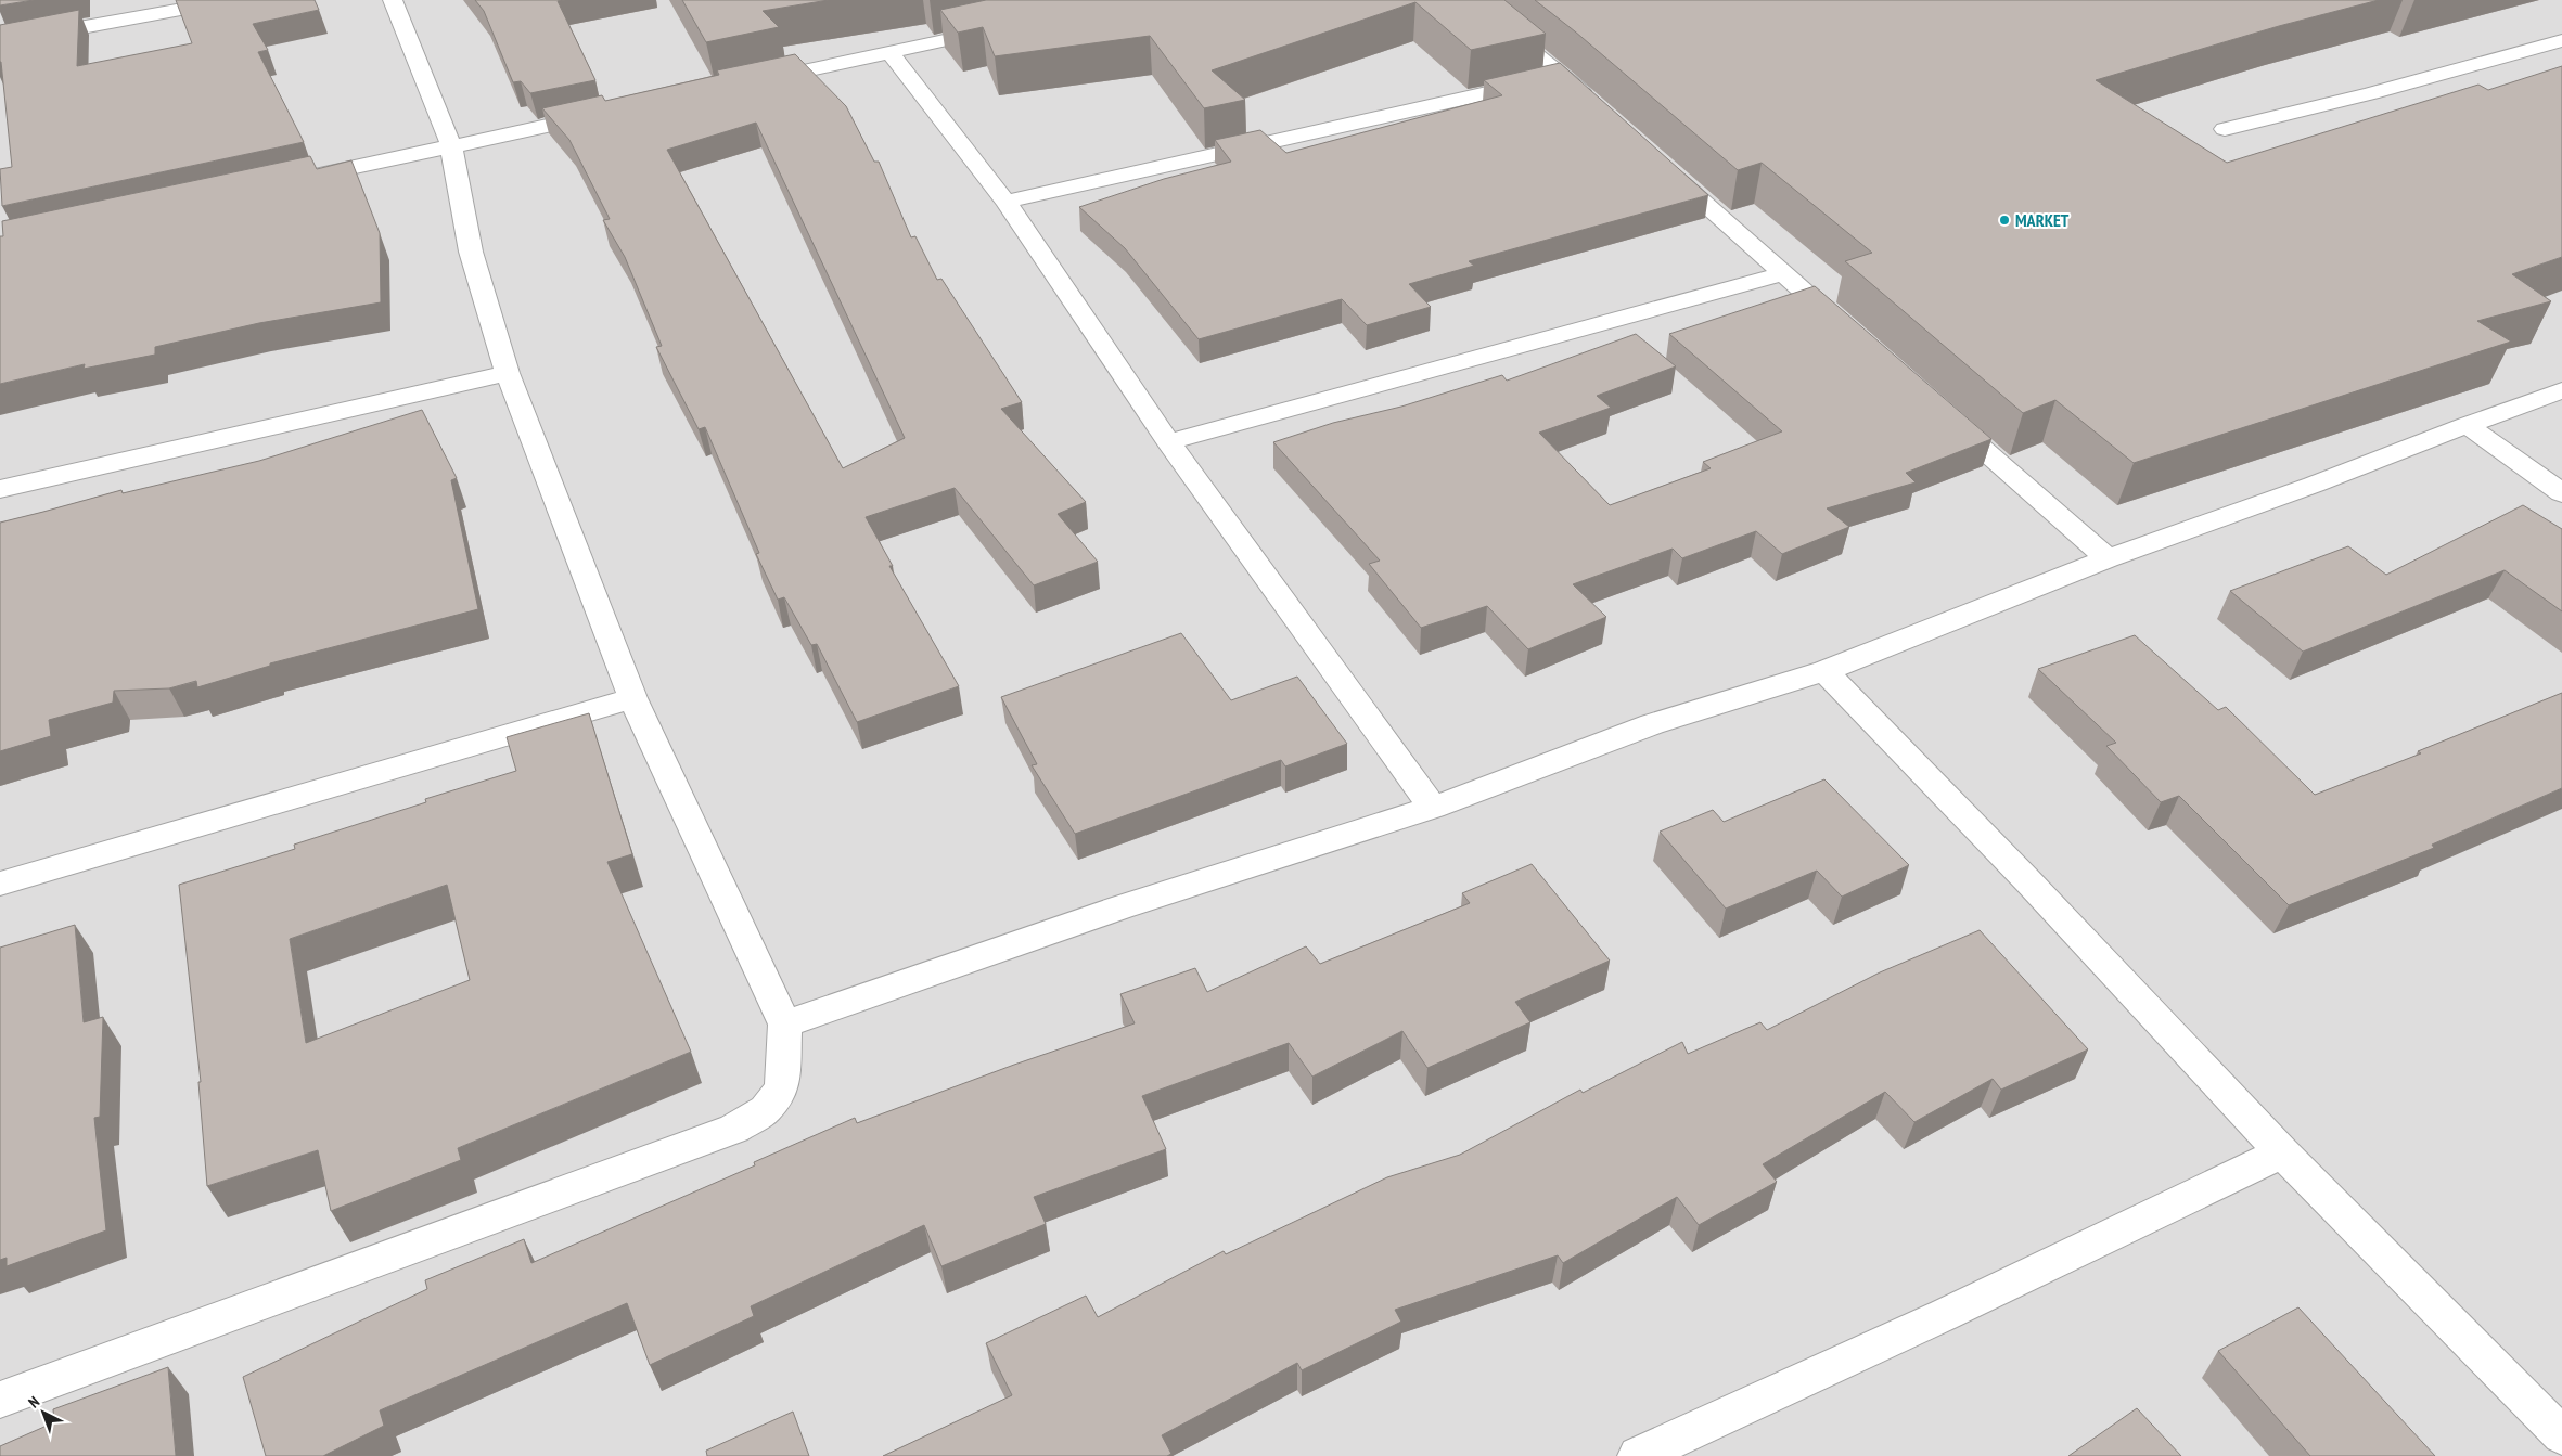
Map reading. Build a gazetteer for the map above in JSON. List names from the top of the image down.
{
  "places": ["MARKET"],
  "north": "top left"
}
